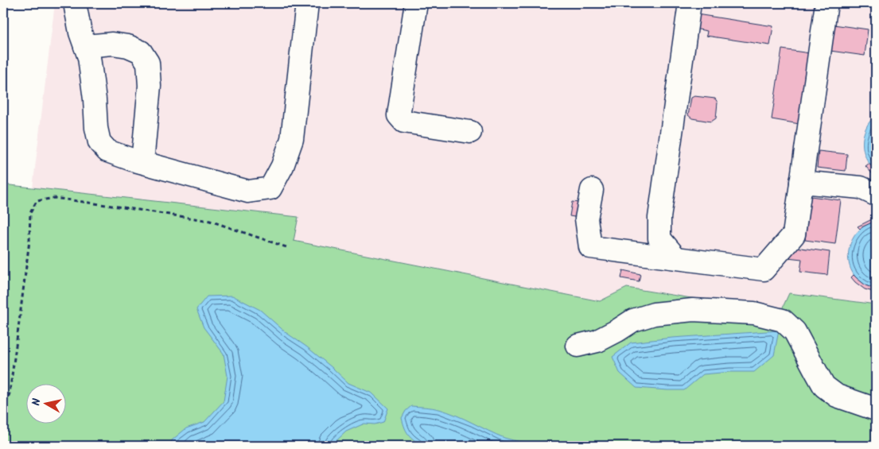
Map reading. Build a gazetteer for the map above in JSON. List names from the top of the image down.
{
  "north": "left"
}
